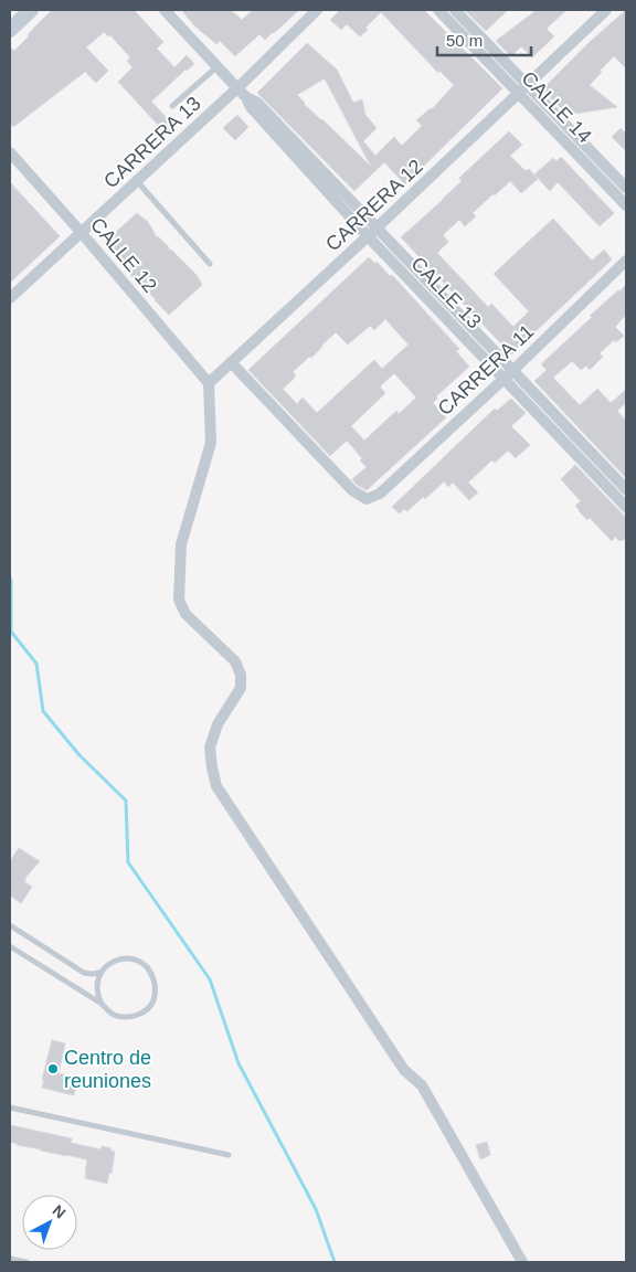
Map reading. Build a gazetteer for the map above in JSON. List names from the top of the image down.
{
  "streets": {
    "street": [
      "CALLE 14",
      "CARRERA 13",
      "CARRERA 12",
      "CALLE 12",
      "CALLE 13",
      "CARRERA 11"
    ]
  },
  "crossings": [
    ["CALLE 14", "CARRERA 12"],
    ["CARRERA 13", "CALLE 12"],
    ["CARRERA 13", "CALLE 13"],
    ["CARRERA 12", "CALLE 12"],
    ["CARRERA 12", "CALLE 13"],
    ["CARRERA 12", "CARRERA 11"],
    ["CALLE 13", "CARRERA 11"]
  ],
  "places": ["Centro de reuniones"],
  "scale_bar": "50 m",
  "north": "top right"
}
